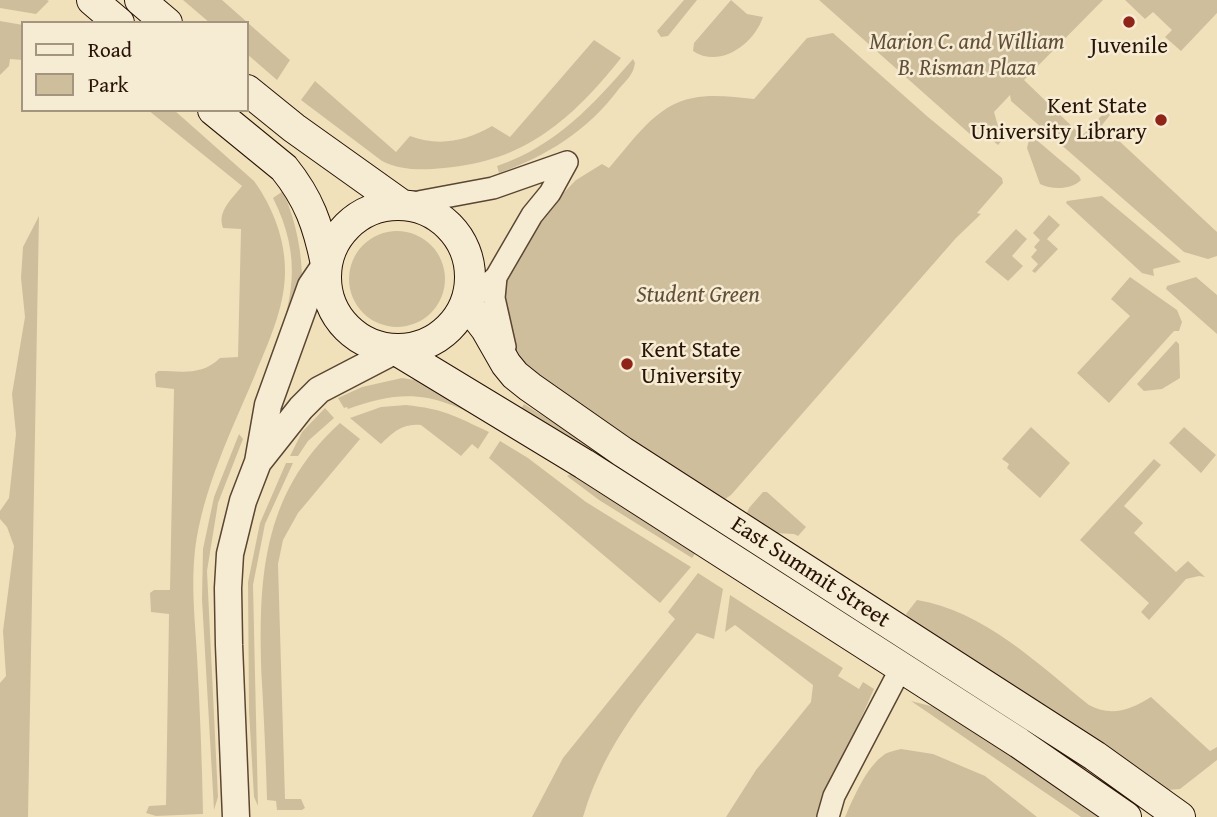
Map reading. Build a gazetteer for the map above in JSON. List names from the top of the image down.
{
  "streets": {
    "main road": ["East Summit Street"]
  },
  "parks": ["Marion C. and William B. Risman Plaza", "Student Green"],
  "places": ["Juvenile", "Kent State University Library", "Kent State University"],
  "legend": ["Road", "Park"]
}
